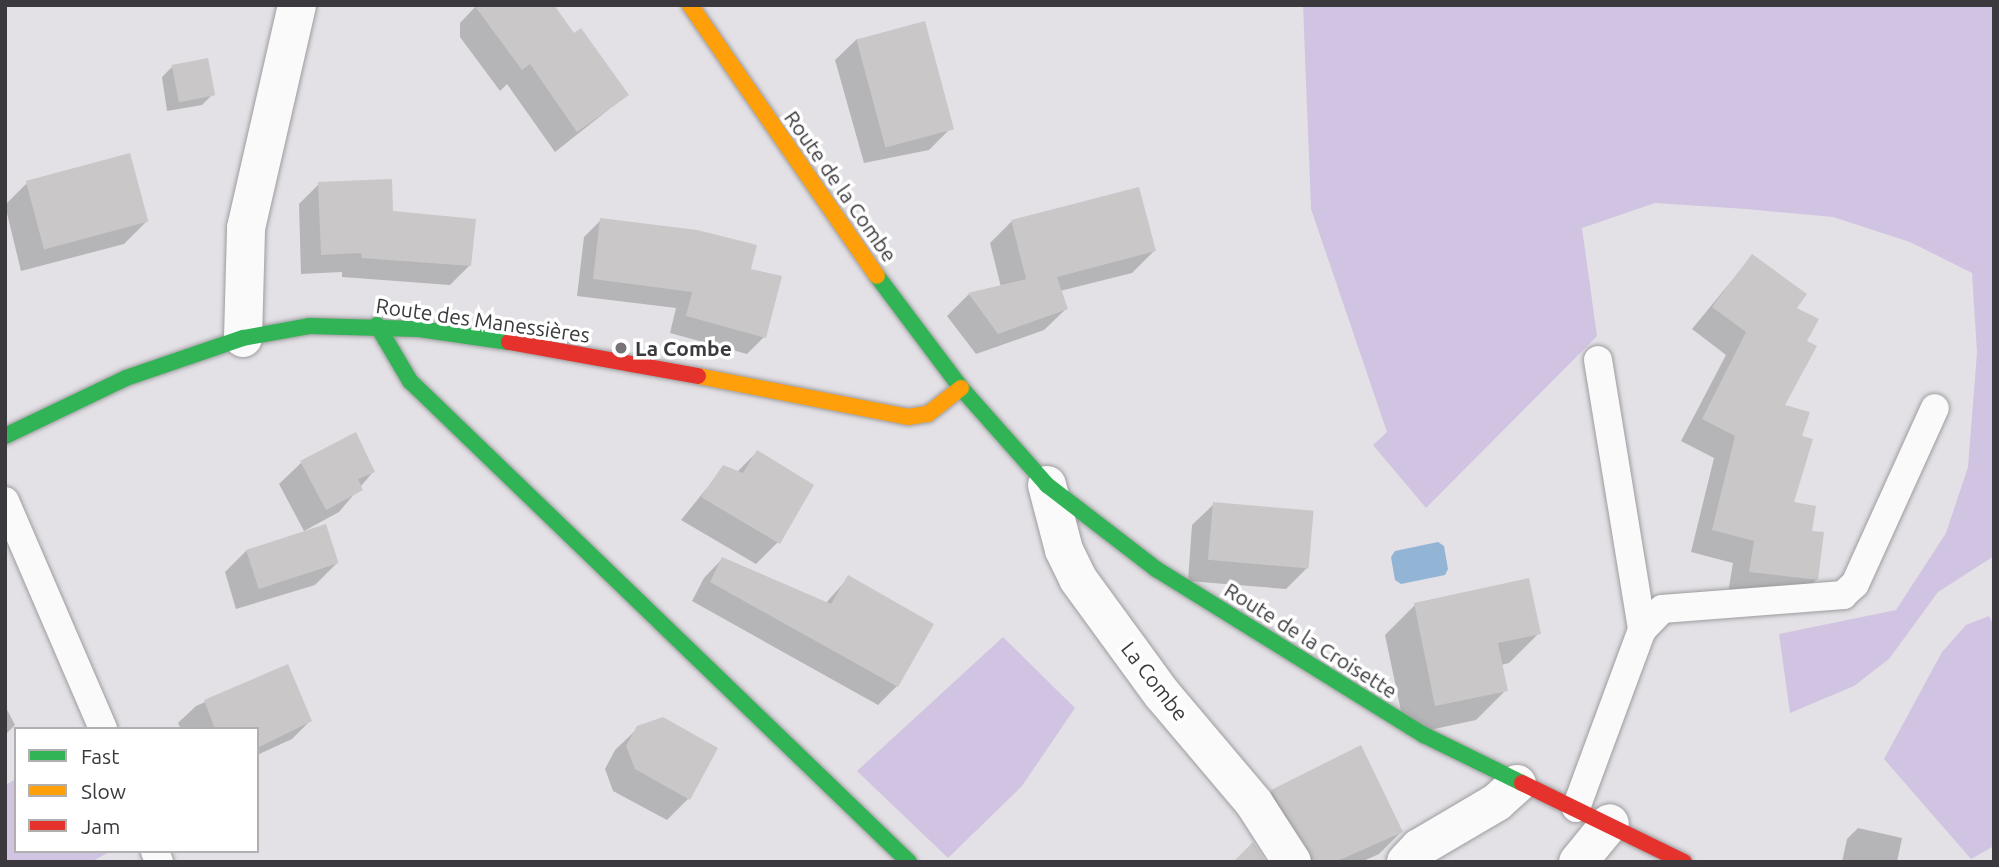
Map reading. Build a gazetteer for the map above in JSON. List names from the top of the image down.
{
  "streets": {
    "street": [
      "Route de la Combe",
      "Route des Manessières",
      "Route de la Croisette",
      "La Combe"
    ]
  },
  "crossings": [
    ["Route de la Combe", "Route des Manessières"],
    ["Route de la Combe", "Route de la Croisette"],
    ["Route des Manessières", "Route de la Croisette"],
    ["Route de la Croisette", "La Combe"]
  ],
  "places": ["La Combe"],
  "legend": ["Fast", "Slow", "Jam"]
}
